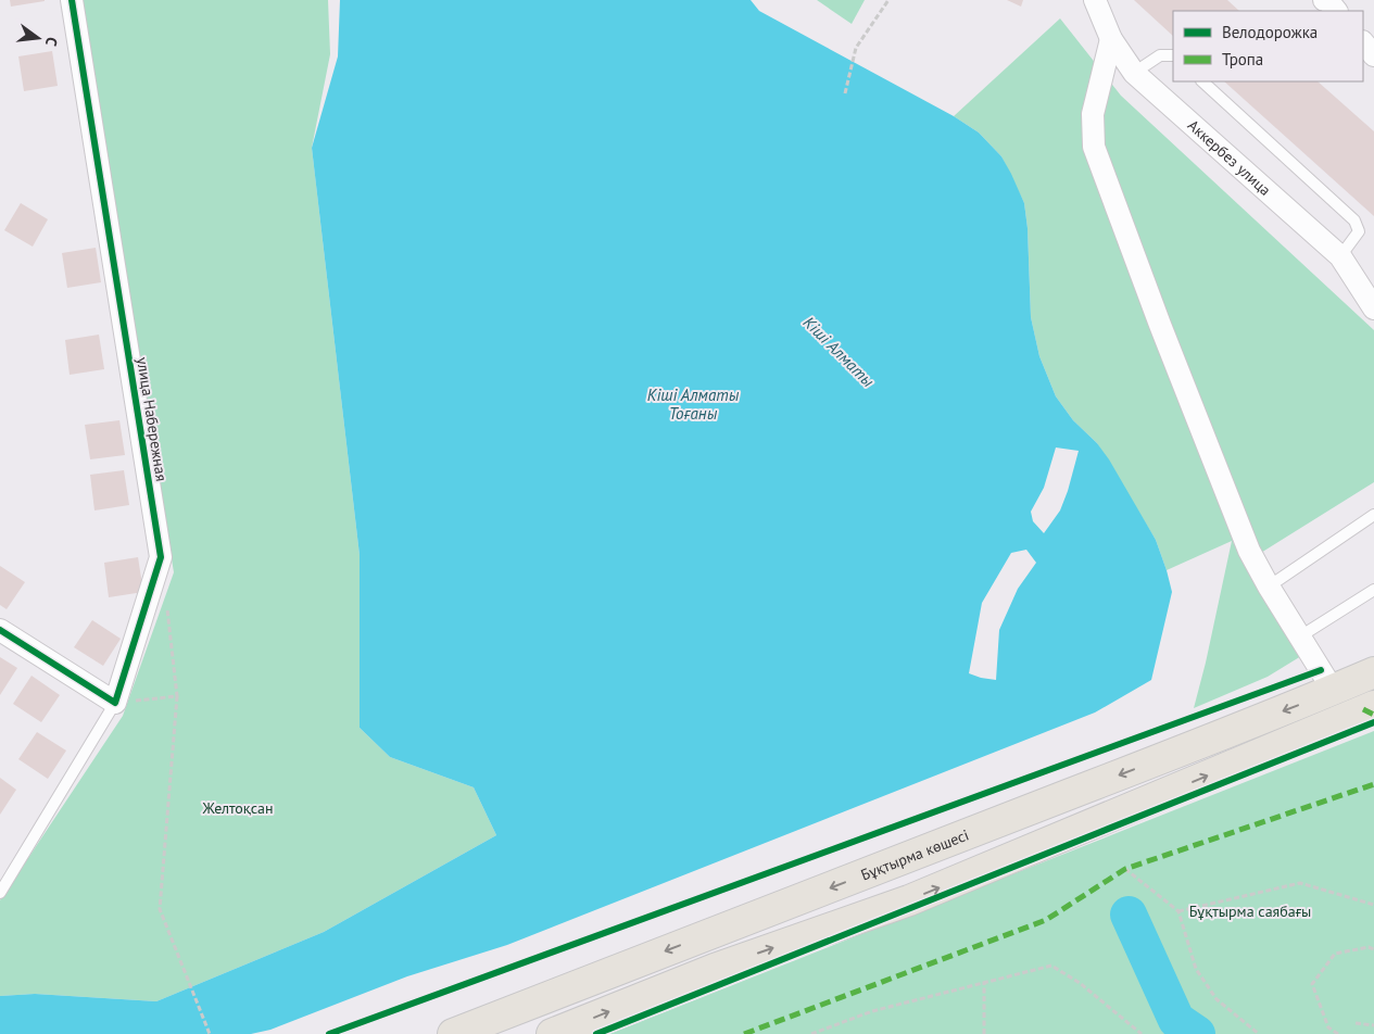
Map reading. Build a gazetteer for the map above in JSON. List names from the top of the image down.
{
  "streets": {
    "main road": ["Бұқтырма көшесі"],
    "street": ["Аккербез улица", "улица Набережная"]
  },
  "water": ["Кіші Алматы", "Кіші Алматы Тоғаны"],
  "parks": ["Желтоқсан", "Бұқтырма саябағы"],
  "legend": ["Велодорожка", "Тропа"],
  "north": "right"
}
